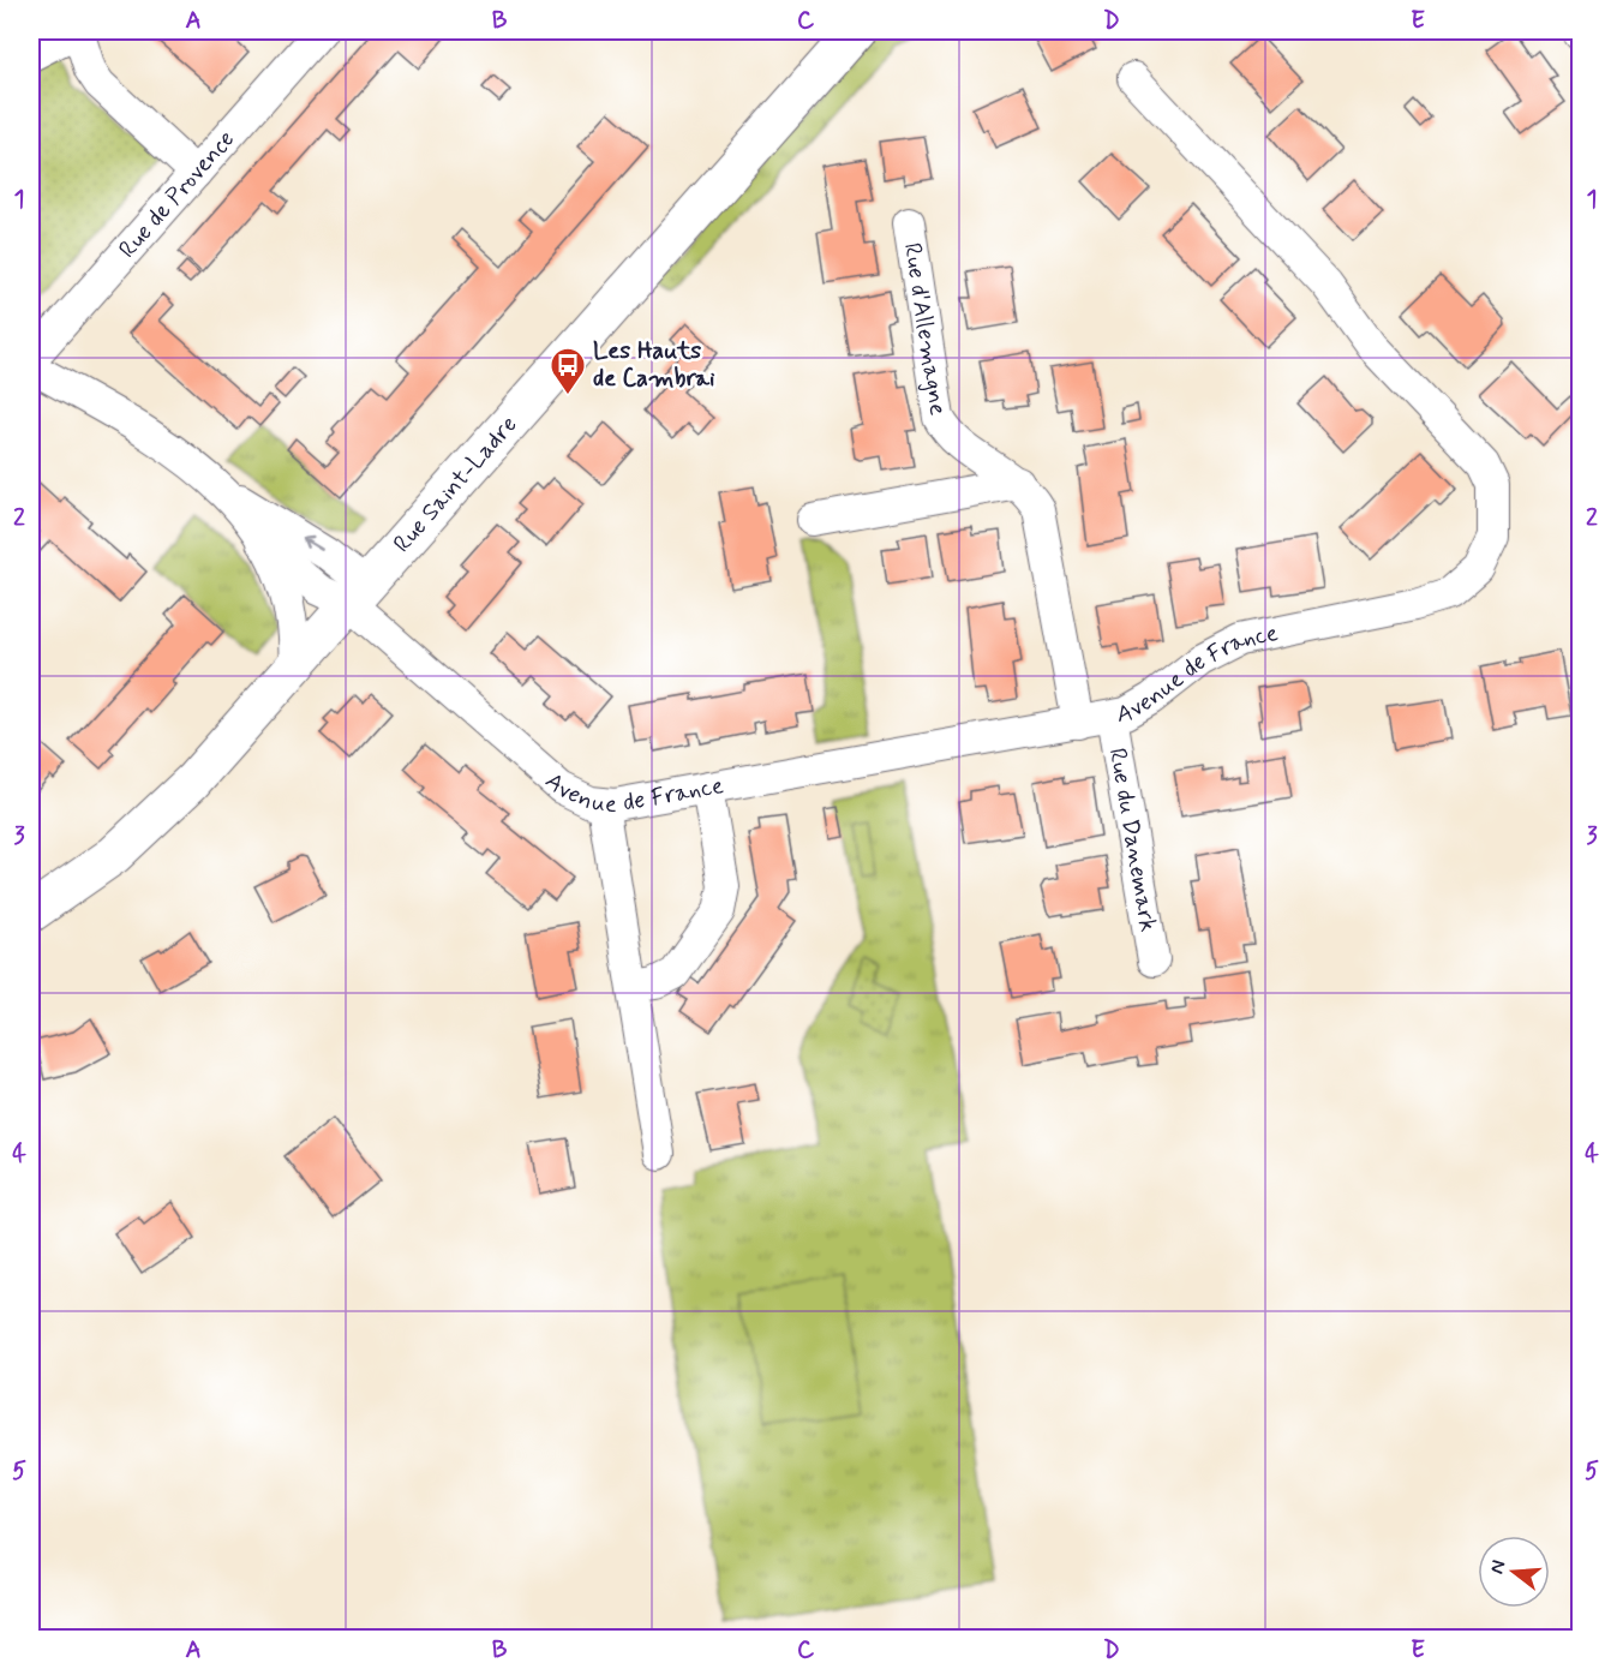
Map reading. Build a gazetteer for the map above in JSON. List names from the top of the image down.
{
  "streets": {
    "street": [
      "Rue de Provence",
      "Rue d'Allemagne",
      "Rue Saint-Ladre",
      "Avenue de France",
      "Rue du Danemark"
    ]
  },
  "crossings": [
    ["Rue d'Allemagne", "Avenue de France"],
    ["Rue Saint-Ladre", "Avenue de France"],
    ["Avenue de France", "Rue du Danemark"]
  ],
  "places": {
    "bus stop": ["Les Hauts de Cambrai"]
  },
  "north": "left",
  "grid": {
    "columns": [
      "A",
      "B",
      "C",
      "D",
      "E"
    ],
    "rows": [
      "1",
      "2",
      "3",
      "4",
      "5"
    ]
  }
}
